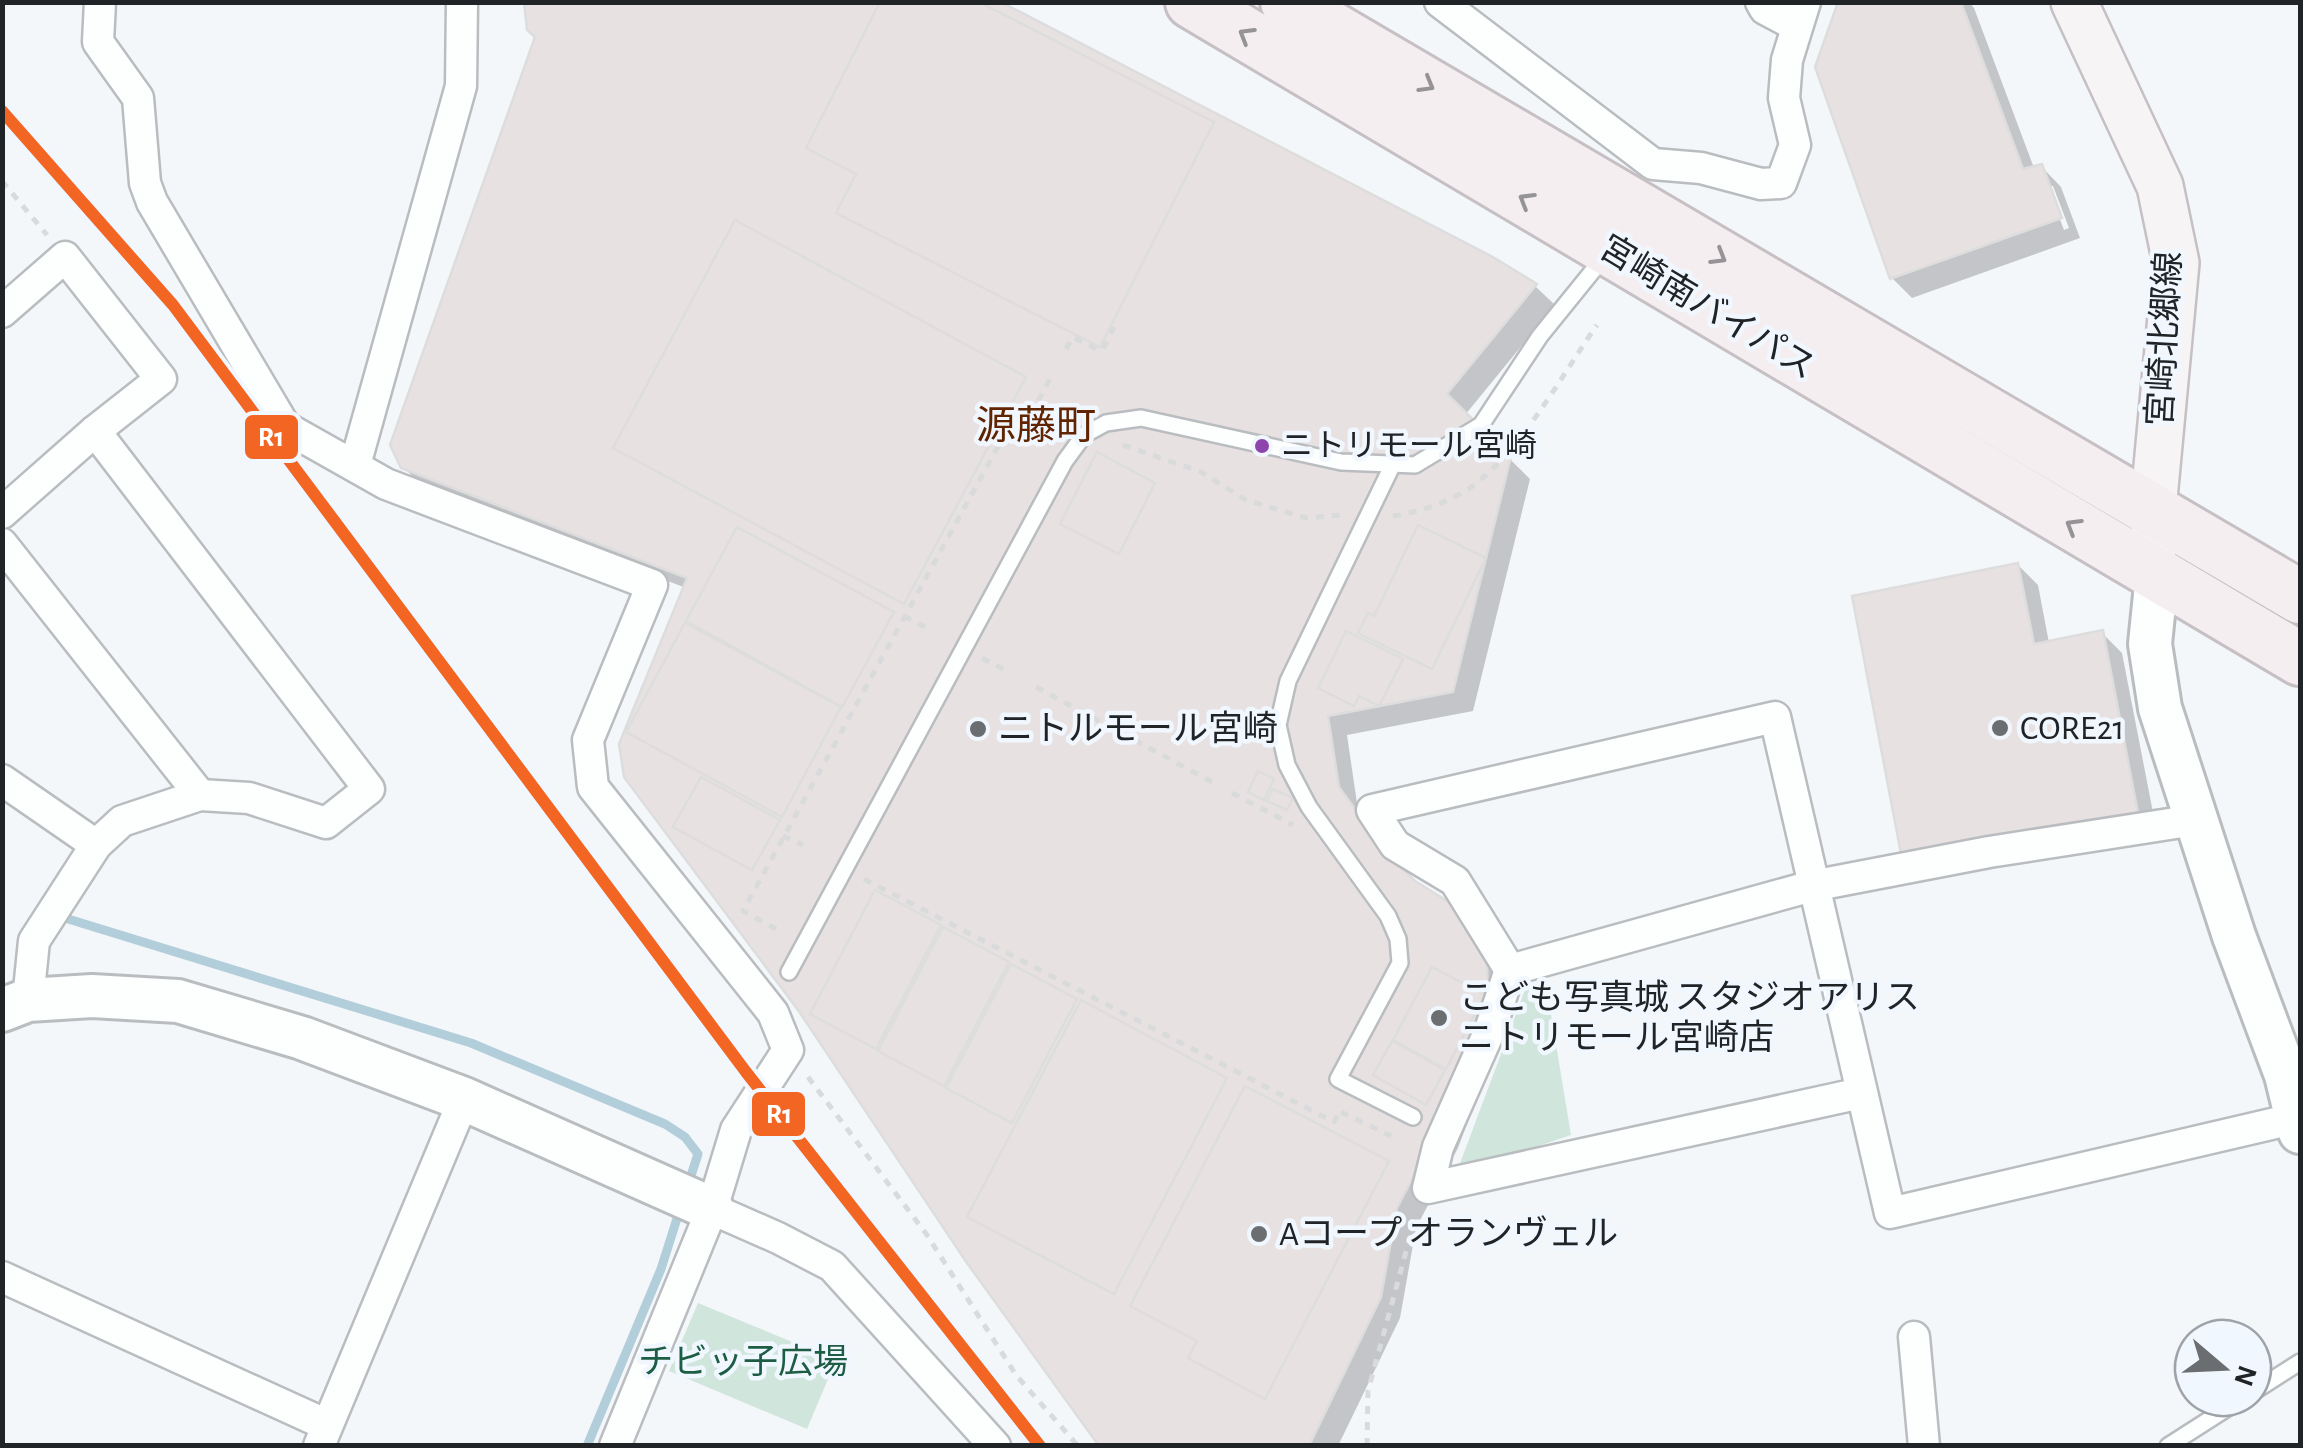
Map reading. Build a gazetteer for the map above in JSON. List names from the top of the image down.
{
  "streets": {
    "highway": ["宮崎南バイパス"],
    "main road": ["宮崎北郷線"]
  },
  "crossings": [
    ["宮崎南バイパス", "宮崎北郷線"]
  ],
  "districts": ["源藤町"],
  "parks": ["チビッ子広場"],
  "places": [
    "ニトリモール宮崎",
    "CORE21",
    "ニトルモール宮崎",
    "こども写真城 スタジオアリス ニトリモール宮崎店",
    "Aコープ オランヴェル"
  ],
  "lines": ["transit line R1"],
  "north": "right"
}
